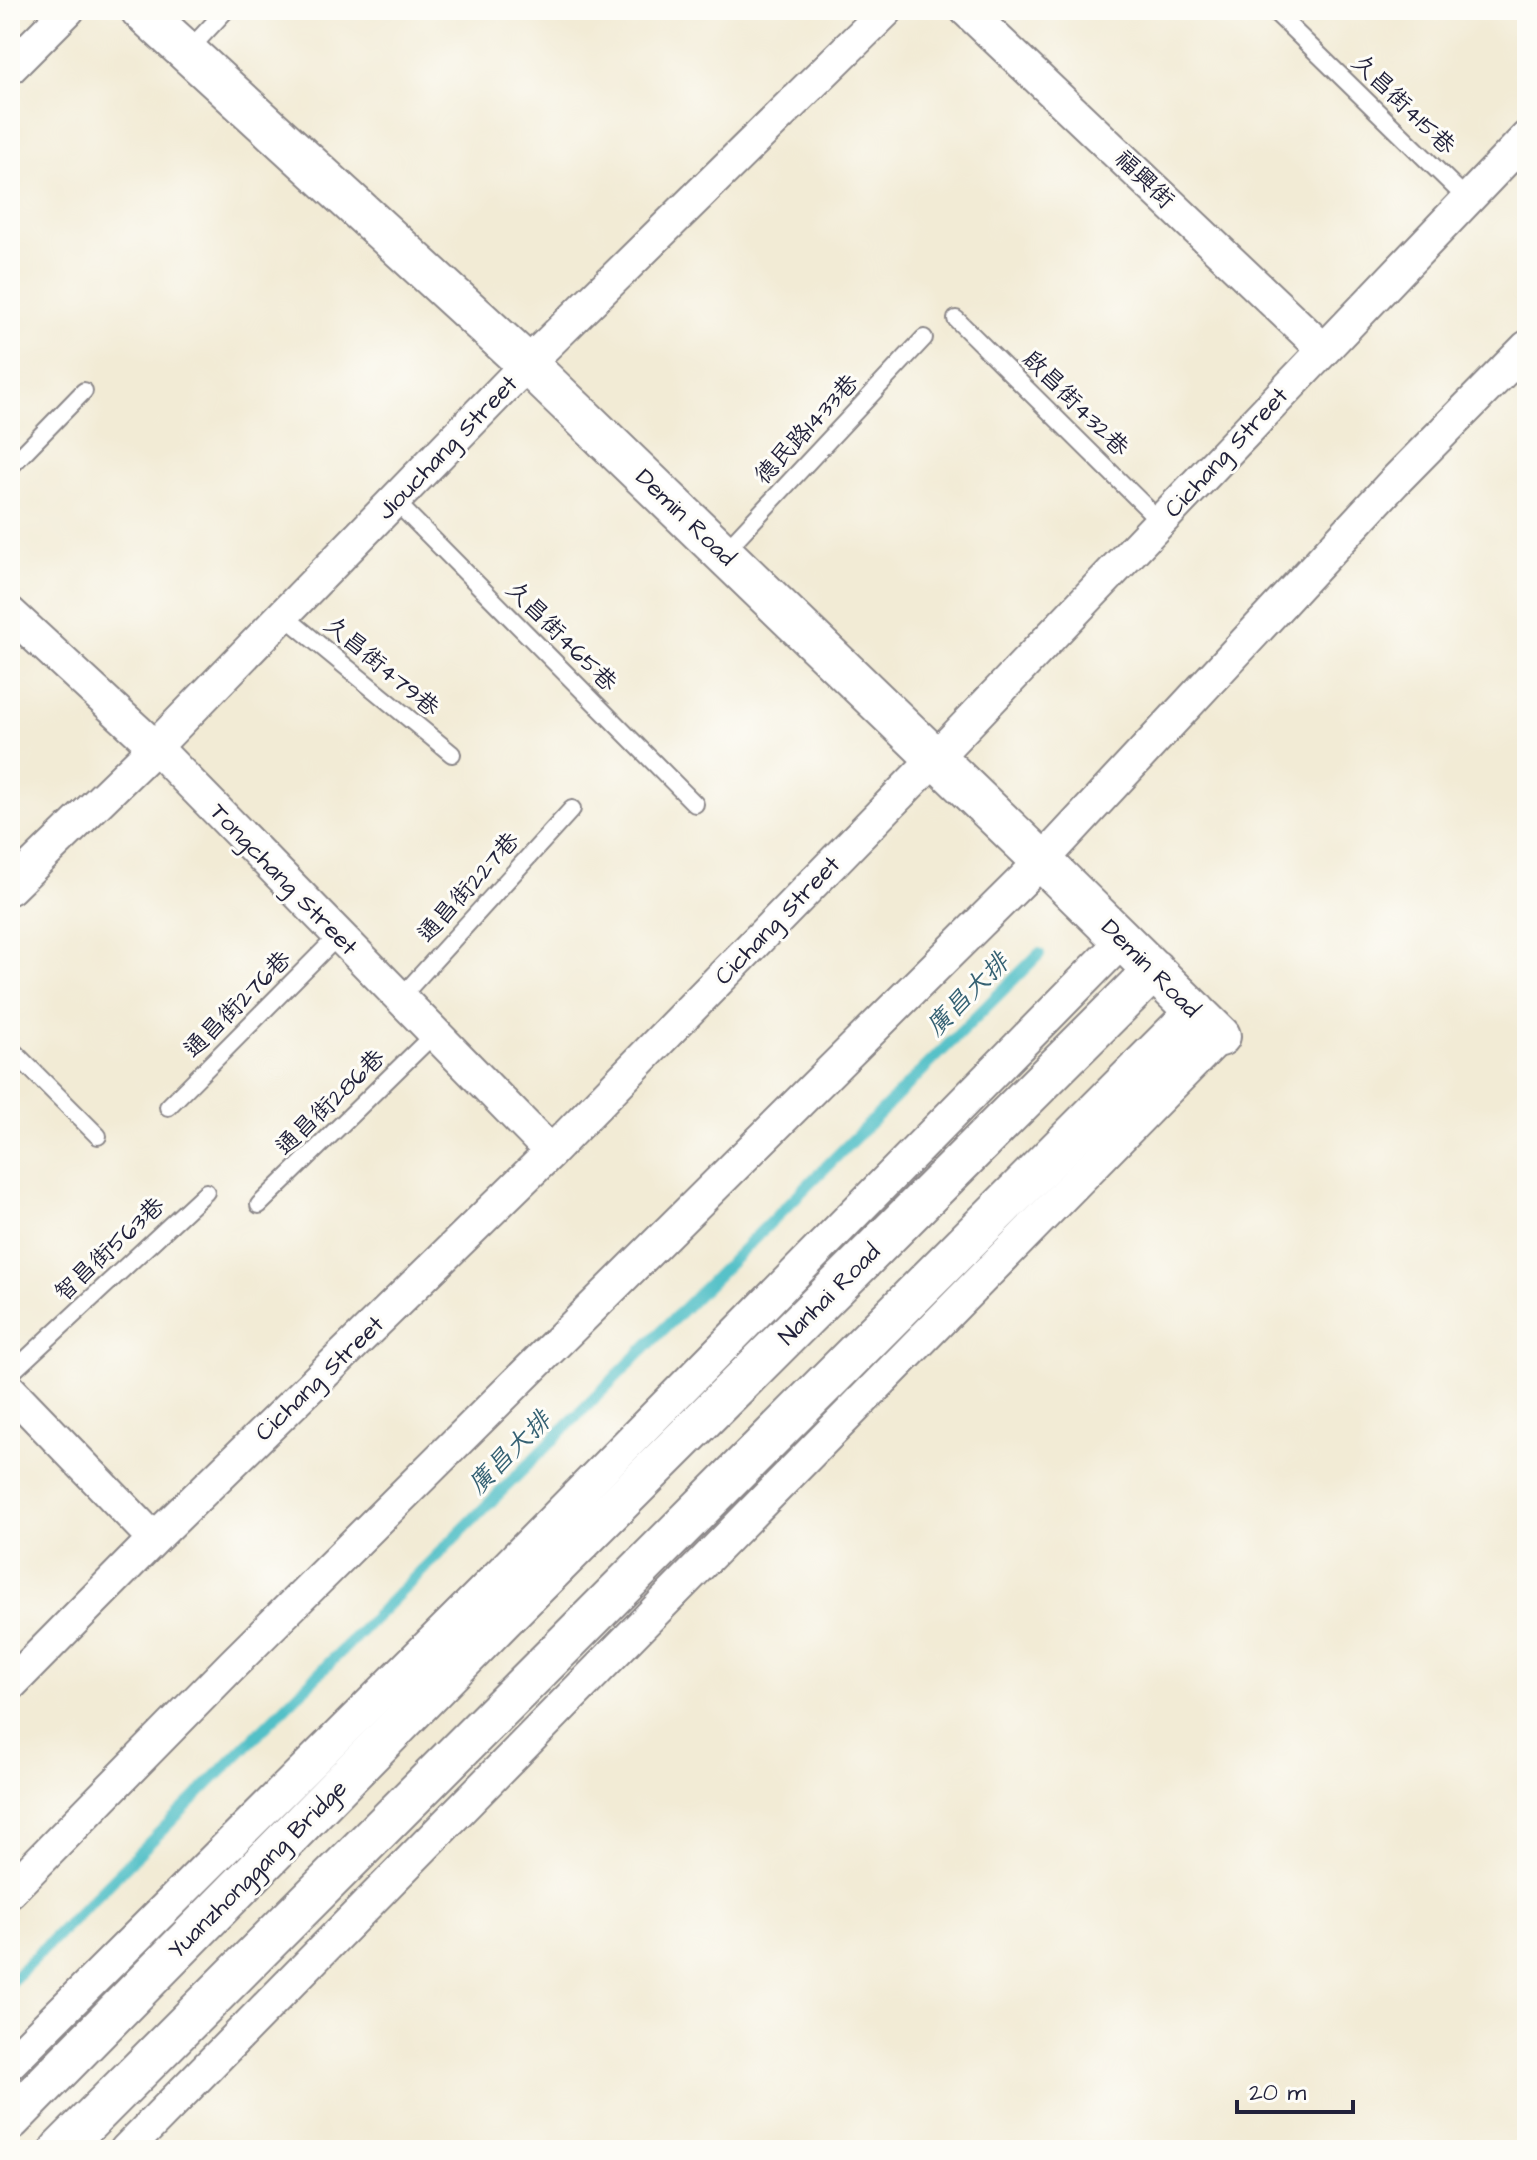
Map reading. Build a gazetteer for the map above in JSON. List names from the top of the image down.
{
  "streets": {
    "street": [
      "福興街",
      "Jiouchang Street",
      "Cichang Street",
      "Demin Road",
      "Tongchang Street",
      "Nanhai Road",
      "Yuanzhonggang Bridge"
    ],
    "lane": [
      "久昌街415巷",
      "啟昌街432巷",
      "德民路1433巷",
      "久昌街465巷",
      "久昌街479巷",
      "通昌街227巷",
      "通昌街276巷",
      "通昌街286巷",
      "智昌街563巷"
    ]
  },
  "crossings": [
    ["久昌街415巷", "Cichang Street"],
    ["福興街", "Cichang Street"],
    ["啟昌街432巷", "Cichang Street"],
    ["德民路1433巷", "Demin Road"],
    ["Jiouchang Street", "Demin Road"],
    ["Jiouchang Street", "久昌街465巷"],
    ["Jiouchang Street", "久昌街479巷"],
    ["Jiouchang Street", "Tongchang Street"],
    ["Cichang Street", "Demin Road"],
    ["Cichang Street", "Tongchang Street"],
    ["Demin Road", "Nanhai Road"],
    ["Tongchang Street", "通昌街227巷"],
    ["Tongchang Street", "通昌街276巷"],
    ["Tongchang Street", "通昌街286巷"],
    ["Nanhai Road", "Yuanzhonggang Bridge"]
  ],
  "water": ["廣昌大排"],
  "scale_bar": "20 m"
}
